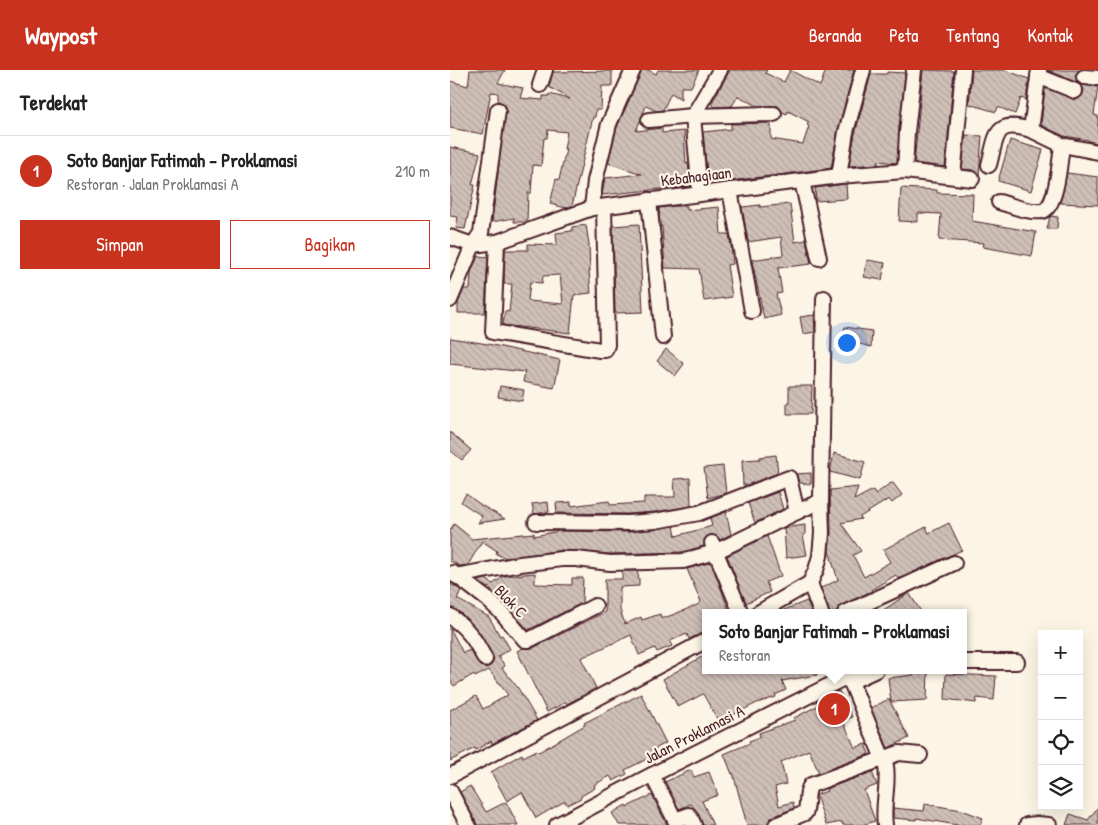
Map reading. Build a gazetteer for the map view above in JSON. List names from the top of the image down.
{
  "streets": {
    "street": ["Kebahagiaan", "Blok C", "Jalan Proklamasi A"]
  },
  "page": {
    "header": "Waypost",
    "nav": [
      "Beranda",
      "Peta",
      "Tentang",
      "Kontak"
    ],
    "heading": "Terdekat",
    "list": [
      {
        "mark": "1",
        "name": "Soto Banjar Fatimah - Proklamasi",
        "note": "Restoran · Jalan Proklamasi A",
        "value": "210 m"
      }
    ],
    "buttons": ["Simpan", "Bagikan"],
    "popup": ["Soto Banjar Fatimah - Proklamasi", "Restoran"],
    "map_buttons": ["+", "−"],
    "pins": "1"
  }
}
